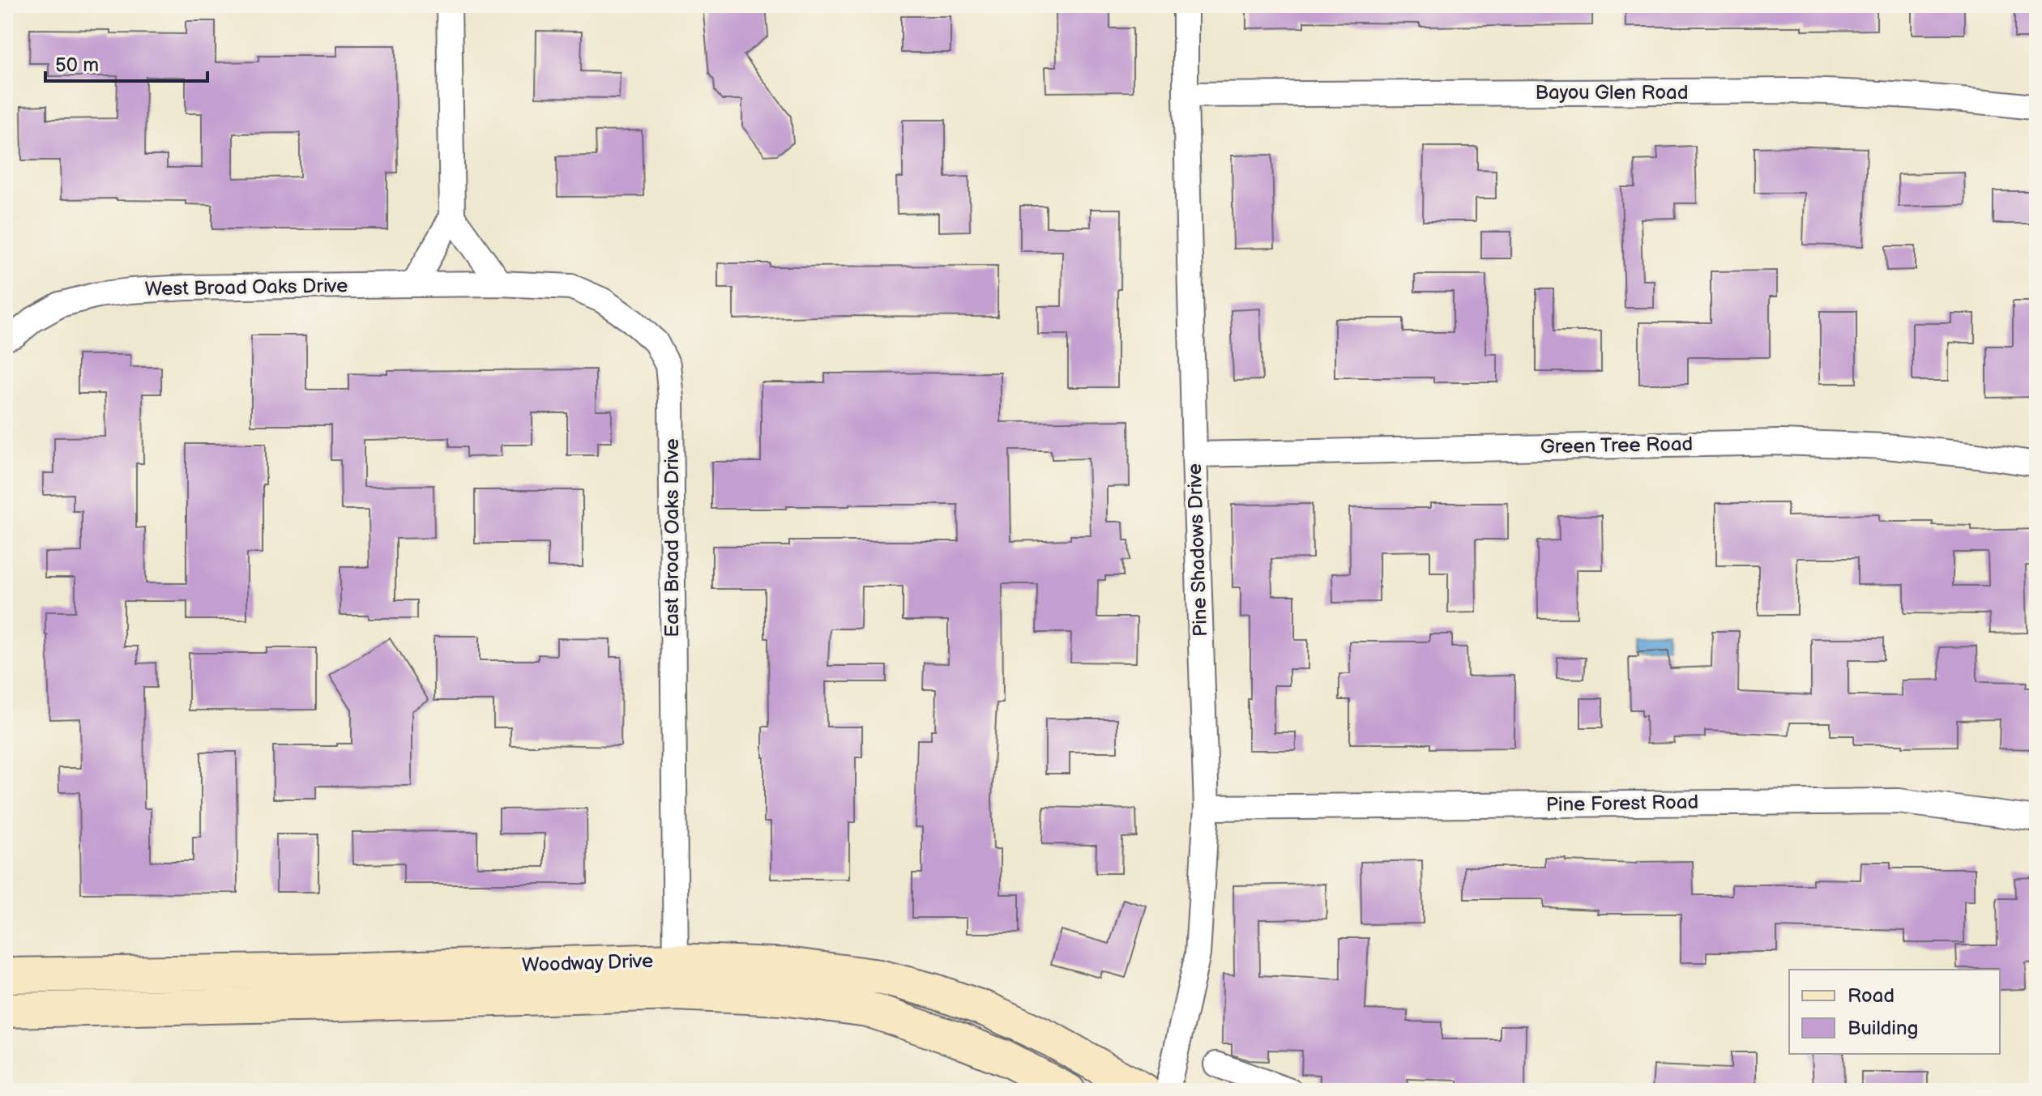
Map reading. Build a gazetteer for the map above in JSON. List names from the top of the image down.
{
  "streets": {
    "main road": ["Woodway Drive"],
    "street": [
      "Bayou Glen Road",
      "West Broad Oaks Drive",
      "Green Tree Road",
      "East Broad Oaks Drive",
      "Pine Shadows Drive",
      "Pine Forest Road"
    ]
  },
  "crossings": [
    ["Bayou Glen Road", "Pine Shadows Drive"],
    ["West Broad Oaks Drive", "East Broad Oaks Drive"],
    ["Green Tree Road", "Pine Shadows Drive"],
    ["East Broad Oaks Drive", "Woodway Drive"],
    ["Pine Shadows Drive", "Pine Forest Road"]
  ],
  "legend": ["Road", "Building"],
  "scale_bar": "50 m"
}
